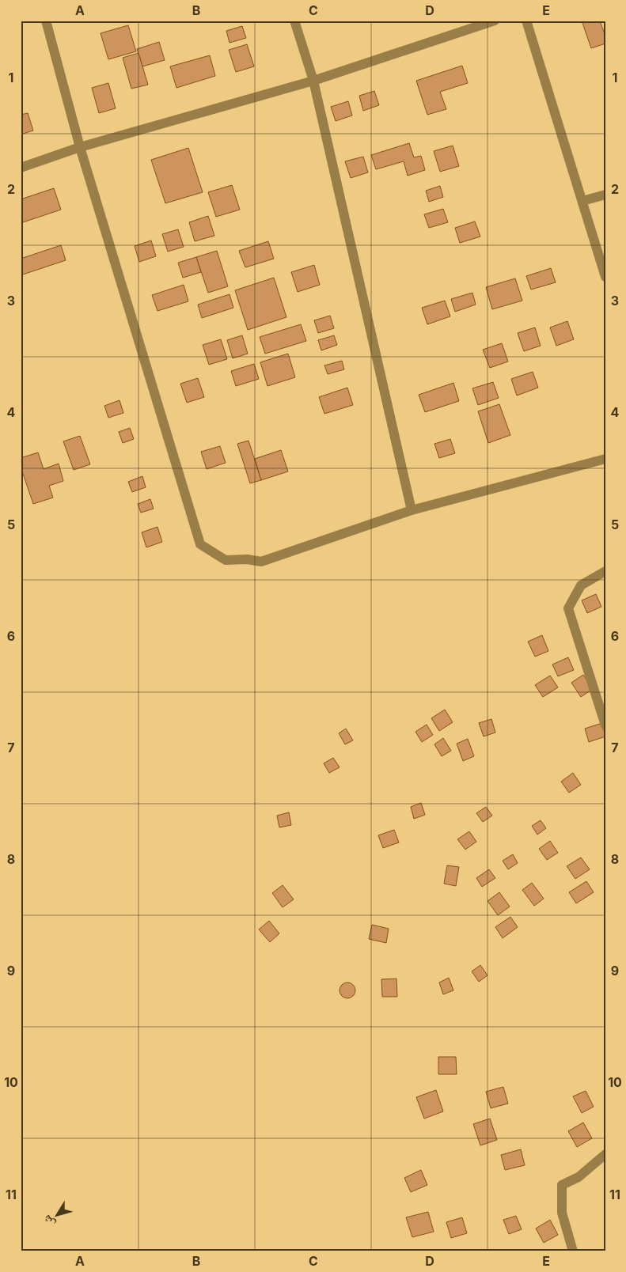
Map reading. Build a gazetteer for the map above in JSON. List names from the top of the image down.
{
  "north": "bottom left",
  "grid": {
    "columns": [
      "A",
      "B",
      "C",
      "D",
      "E"
    ],
    "rows": [
      "1",
      "2",
      "3",
      "4",
      "5",
      "6",
      "7",
      "8",
      "9",
      "10",
      "11"
    ]
  }
}
